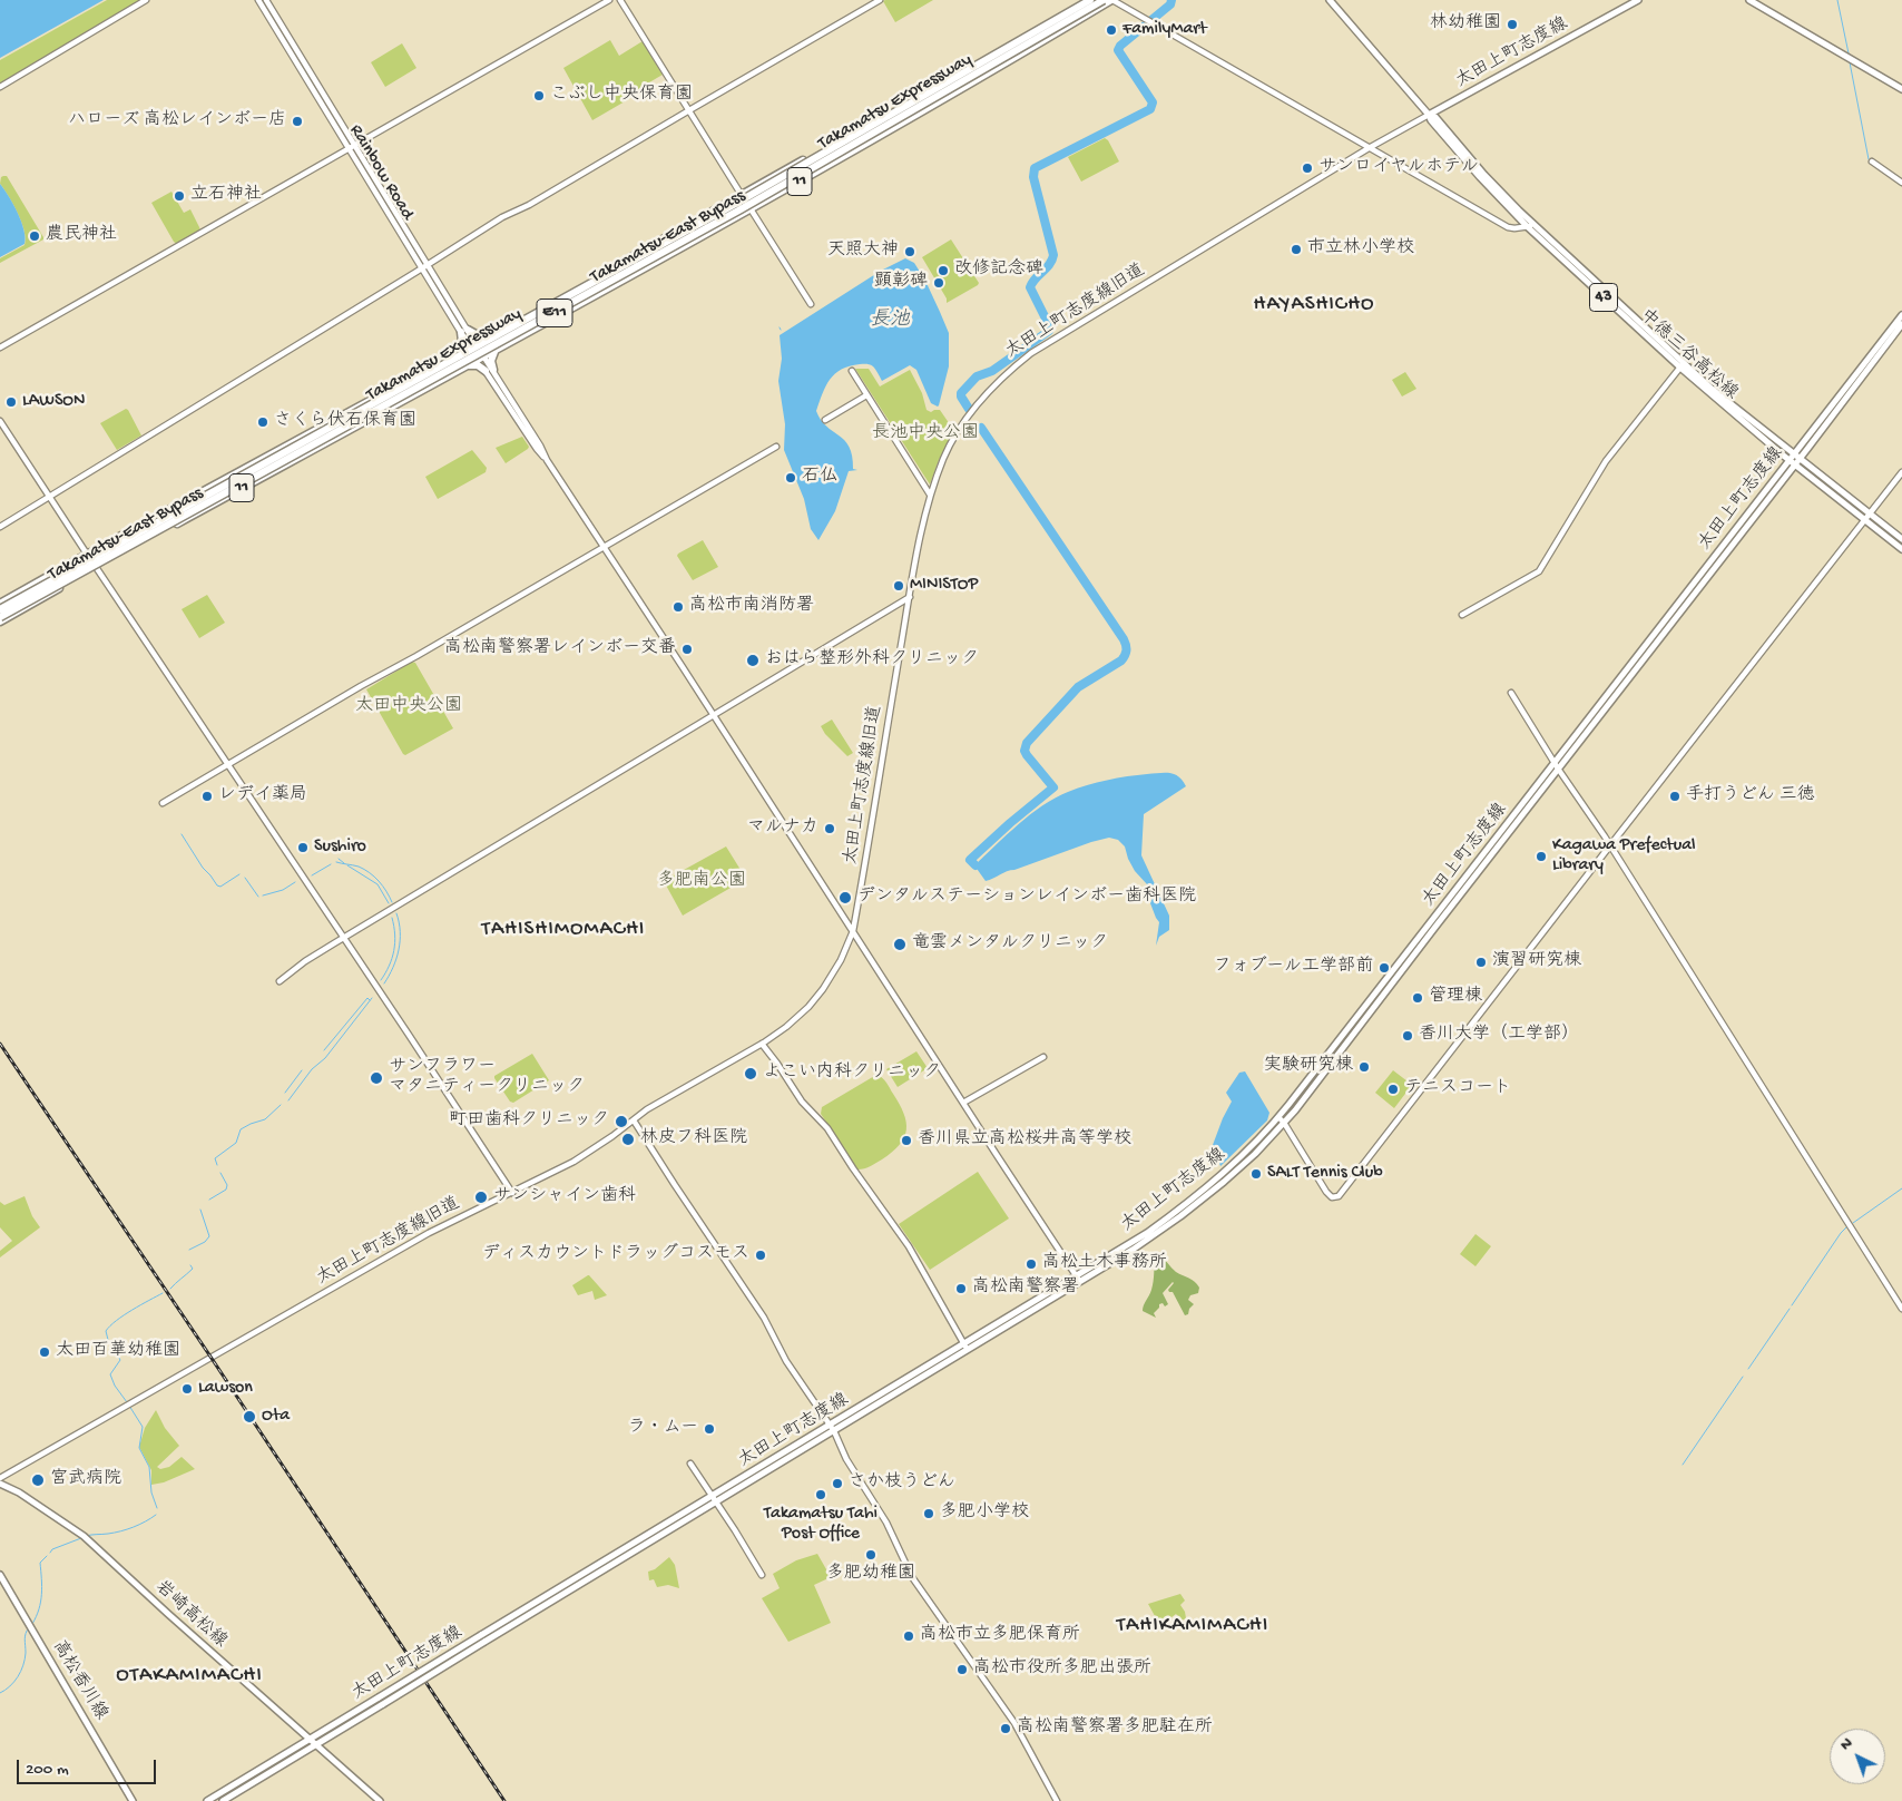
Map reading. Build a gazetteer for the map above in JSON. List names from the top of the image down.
{
  "streets": {
    "highway": [
      "Takamatsu Expressway",
      "11",
      "Takamatsu-East Bypass",
      "E11"
    ],
    "main road": [
      "太田上町志度線",
      "43",
      "中徳三谷高松線",
      "岩崎高松線",
      "高松香川線"
    ],
    "street": ["Rainbow Road", "太田上町志度線旧道"]
  },
  "crossings": [
    ["太田上町志度線", "Rainbow Road"],
    ["太田上町志度線", "太田上町志度線旧道"],
    ["太田上町志度線", "中徳三谷高松線"],
    ["太田上町志度線", "岩崎高松線"],
    ["Rainbow Road", "Takamatsu-East Bypass"],
    ["Rainbow Road", "太田上町志度線旧道"],
    ["太田上町志度線旧道", "中徳三谷高松線"]
  ],
  "districts": [
    "HAYASHICHO",
    "TAHISHIMOMACHI",
    "TAHIKAMIMACHI",
    "OTAKAMIMACHI"
  ],
  "water": ["長池"],
  "parks": ["長池中央公園", "太田中央公園", "多肥南公園"],
  "places": [
    "林幼稚園",
    "FamilyMart",
    "こぶし中央保育園",
    "ハローズ 高松レインボー店",
    "サンロイヤルホテル",
    "立石神社",
    "農民神社",
    "市立林小学校",
    "天照大神",
    "改修記念碑",
    "顕彰碑",
    "LAWSON",
    "さくら伏石保育園",
    "石仏",
    "MINISTOP",
    "高松市南消防署",
    "高松南警察署レインボー交番",
    "おはら整形外科クリニック",
    "レデイ薬局",
    "手打うどん 三徳",
    "マルナカ",
    "Sushiro",
    "Kagawa Prefectual Library",
    "デンタルステーションレインボー歯科医院",
    "竜雲メンタルクリニック",
    "演習研究棟",
    "フォブール工学部前",
    "管理棟",
    "香川大学（工学部）",
    "実験研究棟",
    "よこい内科クリニック",
    "サンフラワー マタニティークリニック",
    "テニスコート",
    "町田歯科クリニック",
    "林皮フ科医院",
    "香川県立高松桜井高等学校",
    "SALT Tennis Club",
    "サンシャイン歯科",
    "ディスカウントドラッグコスモス",
    "高松土木事務所",
    "高松南警察署",
    "太田百華幼稚園",
    "Lawson",
    "Ota",
    "ラ・ムー",
    "宮武病院",
    "さか枝うどん",
    "Takamatsu Tahi Post Office",
    "多肥小学校",
    "多肥幼稚園",
    "高松市立多肥保育所",
    "高松市役所多肥出張所",
    "高松南警察署多肥駐在所"
  ],
  "scale_bar": "200 m",
  "north": "top left"
}
